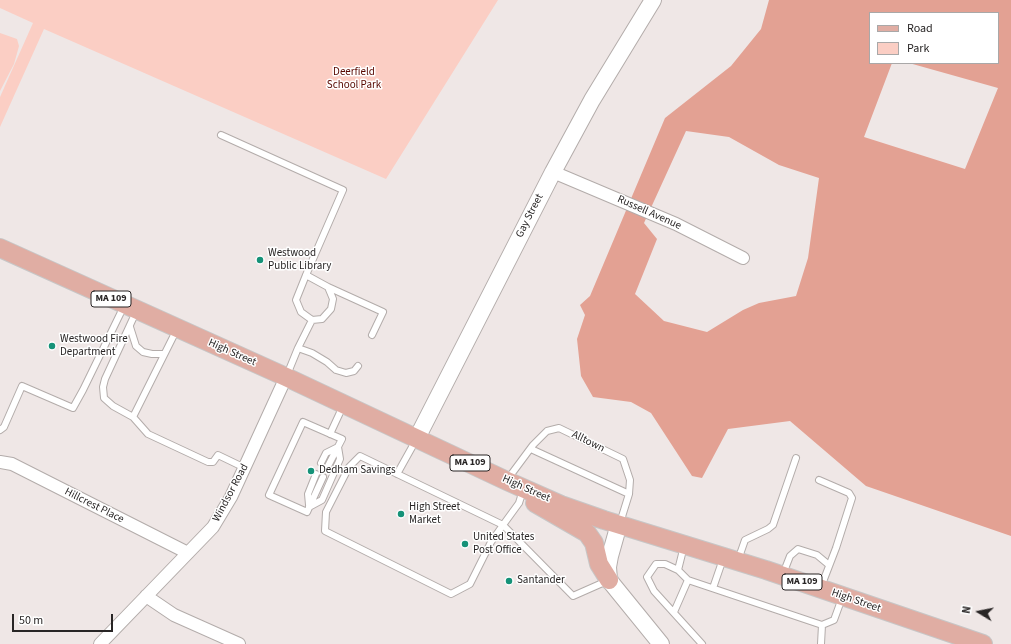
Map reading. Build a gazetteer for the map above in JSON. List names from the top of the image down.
{
  "streets": {
    "main road": ["MA 109", "High Street"],
    "street": [
      "Russell Avenue",
      "Gay Street",
      "Windsor Road",
      "Hillcrest Place"
    ],
    "lane": ["Alltown"]
  },
  "crossings": [
    ["Russell Avenue", "Gay Street"],
    ["Gay Street", "High Street"],
    ["High Street", "Alltown"],
    ["High Street", "Windsor Road"],
    ["Windsor Road", "Hillcrest Place"]
  ],
  "parks": ["Deerfield School Park"],
  "places": [
    "Westwood Public Library",
    "Westwood Fire Department",
    "Dedham Savings",
    "High Street Market",
    "United States Post Office",
    "Santander"
  ],
  "legend": ["Road", "Park"],
  "scale_bar": "50 m",
  "north": "left"
}
